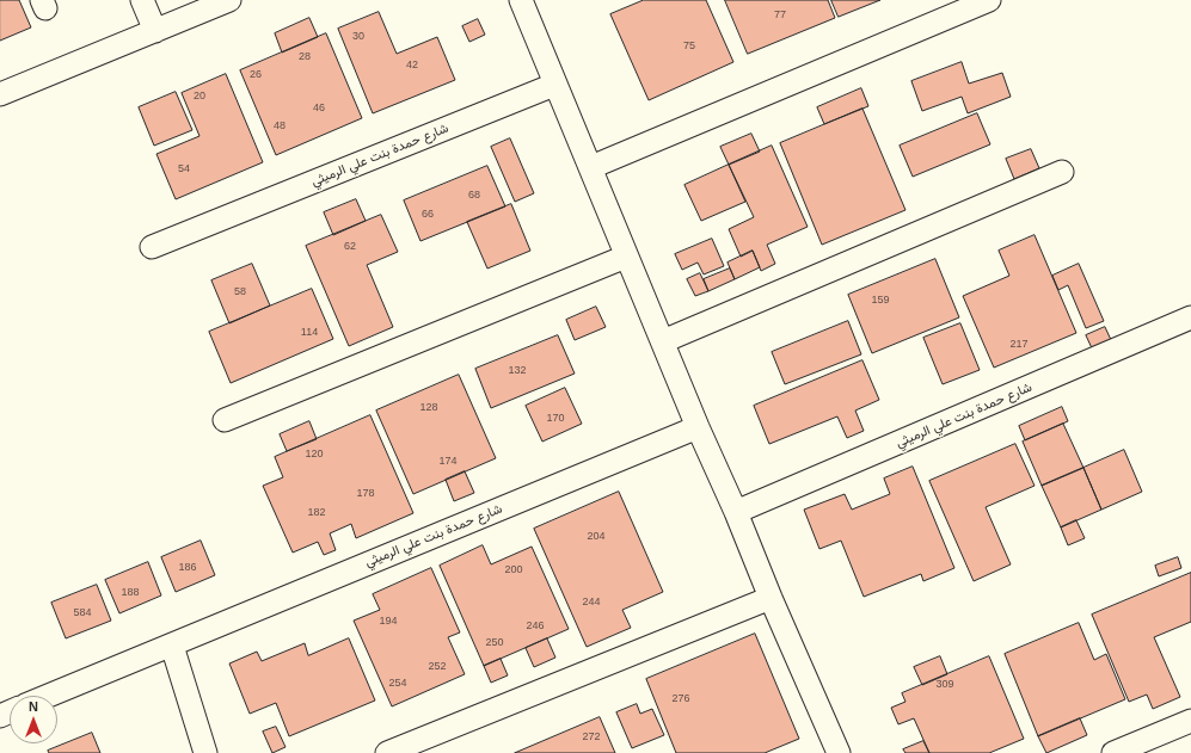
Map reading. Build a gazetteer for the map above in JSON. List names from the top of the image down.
{
  "streets": {
    "street": ["شارع حمدة بنت علي الرميثي"]
  },
  "house_numbers": [
    "77",
    "30",
    "75",
    "28",
    "42",
    "26",
    "20",
    "46",
    "48",
    "54",
    "68",
    "66",
    "62",
    "58",
    "159",
    "114",
    "217",
    "132",
    "128",
    "170",
    "120",
    "174",
    "178",
    "182",
    "204",
    "186",
    "200",
    "188",
    "244",
    "584",
    "194",
    "246",
    "250",
    "252",
    "254",
    "309",
    "276",
    "272"
  ],
  "north": "top"
}
